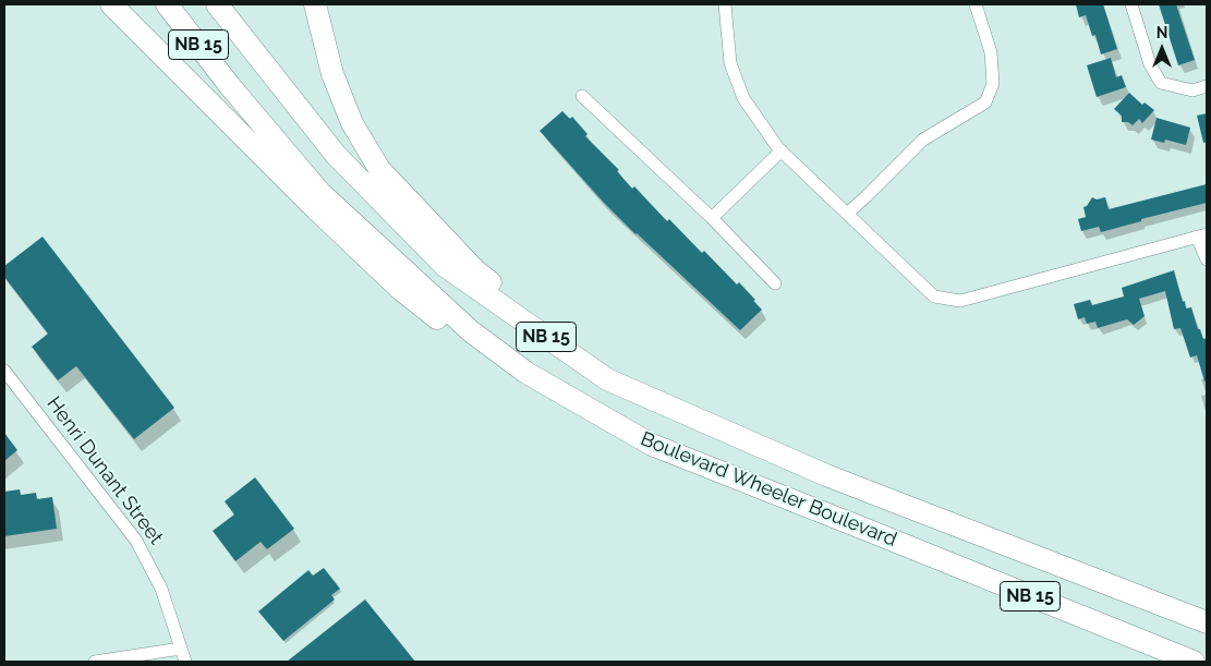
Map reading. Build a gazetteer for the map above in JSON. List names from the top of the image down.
{
  "streets": {
    "highway": ["NB 15", "Boulevard Wheeler Boulevard"],
    "street": ["Henri Dunant Street"]
  },
  "north": "top"
}
